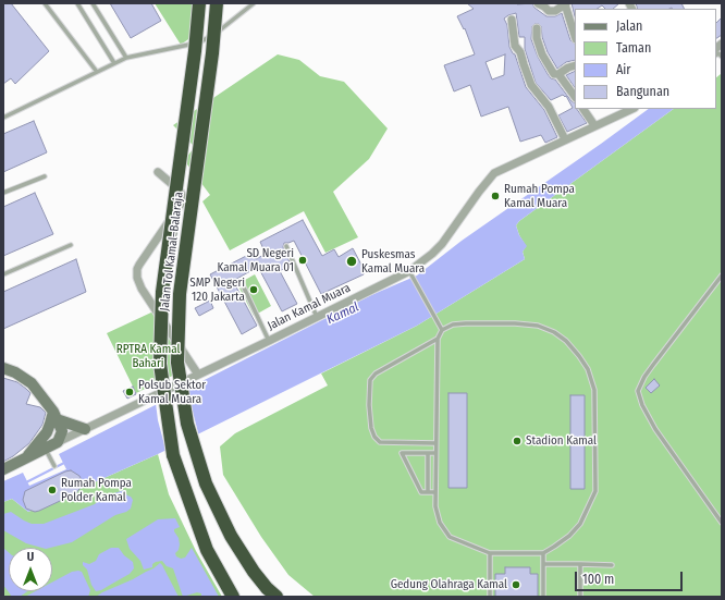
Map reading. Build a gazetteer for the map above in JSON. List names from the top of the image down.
{
  "streets": {
    "highway": ["Jalan Tol Kamal–Balaraja"],
    "street": ["Jalan Kamal Muara"]
  },
  "water": ["Kamal"],
  "parks": ["RPTRA Kamal Bahari"],
  "places": [
    "Rumah Pompa Kamal Muara",
    "SD Negeri Kamal Muara 01",
    "Puskesmas Kamal Muara",
    "SMP Negeri 120 Jakarta",
    "Polsub Sektor Kamal Muara",
    "Stadion Kamal",
    "Rumah Pompa Polder Kamal",
    "Gedung Olahraga Kamal"
  ],
  "legend": [
    "Jalan",
    "Taman",
    "Air",
    "Bangunan"
  ],
  "scale_bar": "100 m",
  "north": "top"
}
